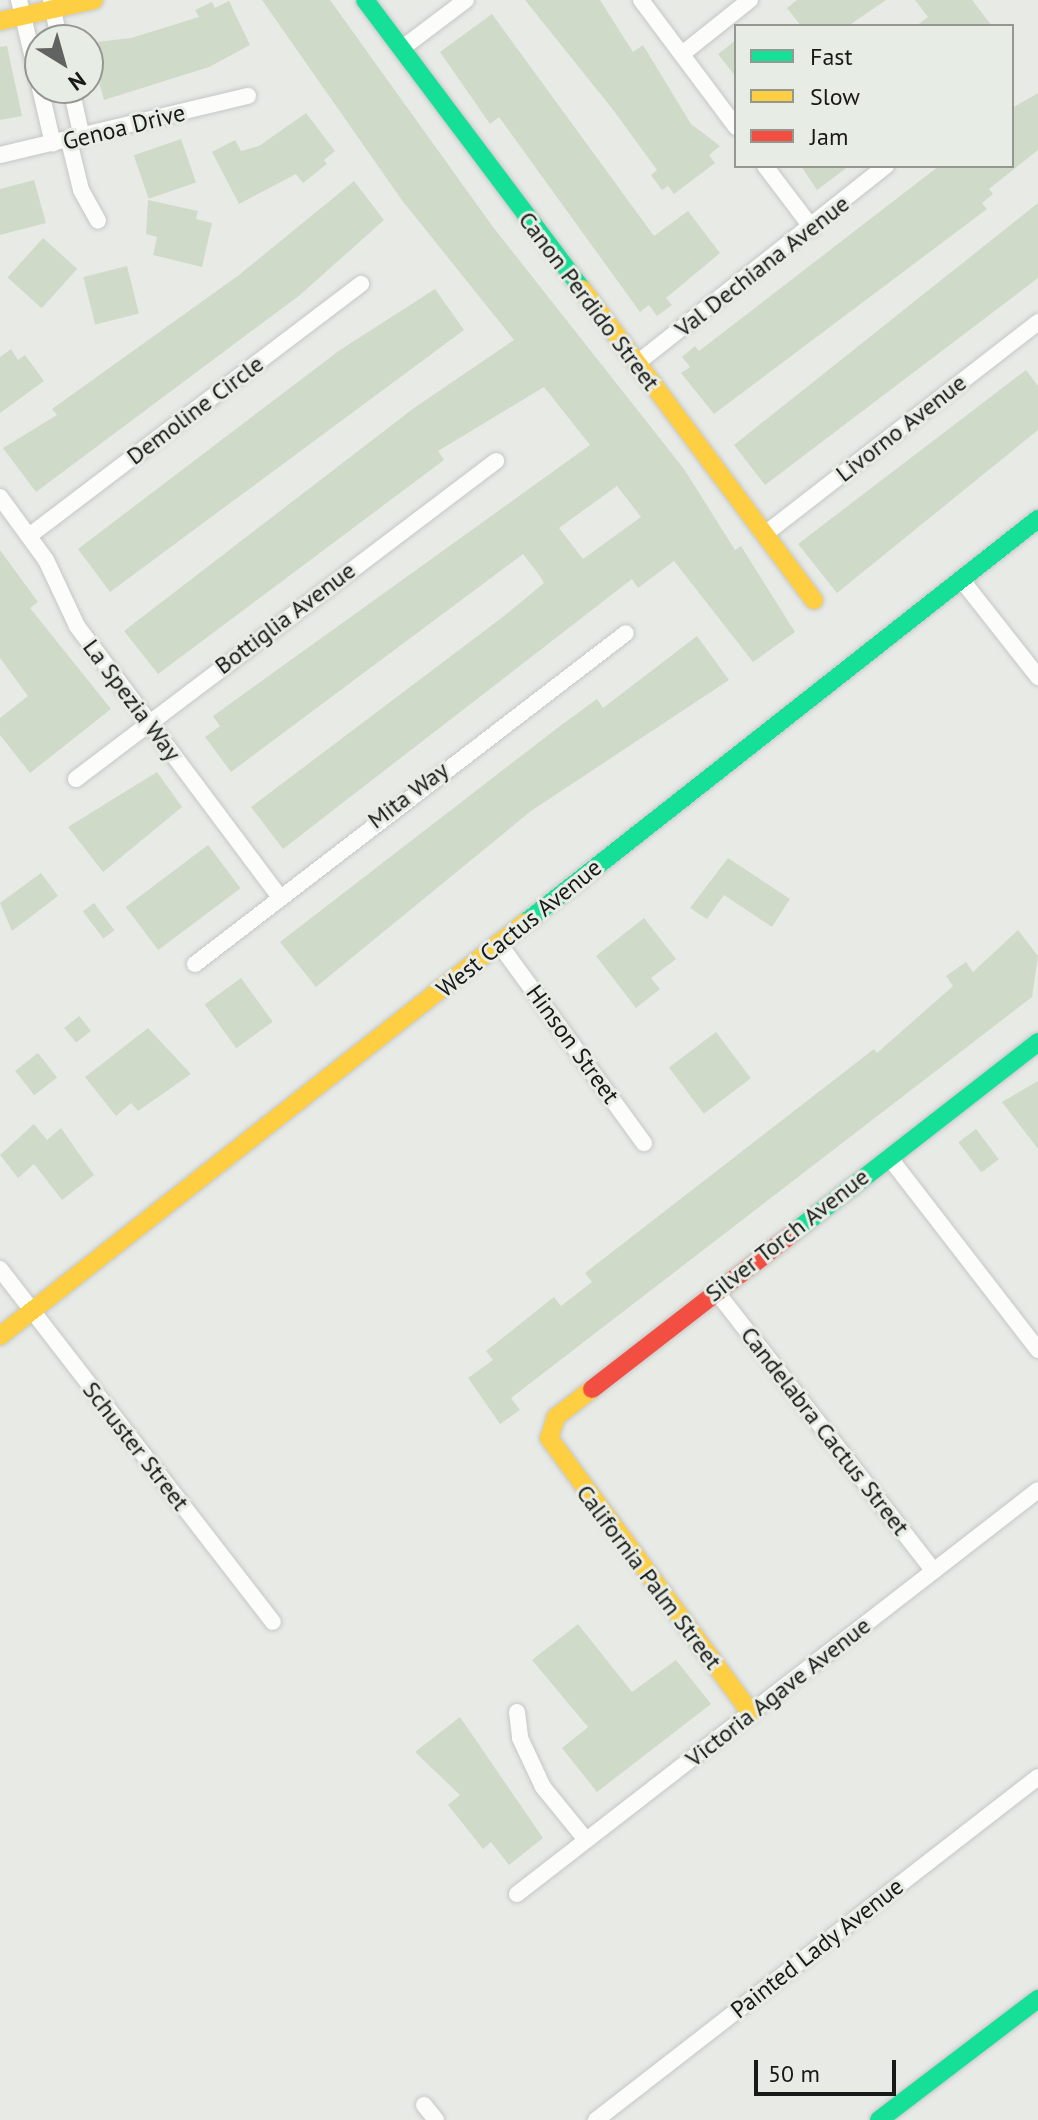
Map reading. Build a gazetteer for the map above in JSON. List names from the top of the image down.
{
  "streets": {
    "street": [
      "Genoa Drive",
      "Val Dechiana Avenue",
      "Canon Perdido Street",
      "Demoline Circle",
      "Livorno Avenue",
      "Bottiglia Avenue",
      "La Spezia Way",
      "Mita Way",
      "West Cactus Avenue",
      "Hinson Street",
      "Silver Torch Avenue",
      "Candelabra Cactus Street",
      "Schuster Street",
      "California Palm Street",
      "Victoria Agave Avenue",
      "Painted Lady Avenue"
    ]
  },
  "crossings": [
    ["Val Dechiana Avenue", "Canon Perdido Street"],
    ["Canon Perdido Street", "Livorno Avenue"],
    ["Demoline Circle", "La Spezia Way"],
    ["Bottiglia Avenue", "La Spezia Way"],
    ["La Spezia Way", "Mita Way"],
    ["West Cactus Avenue", "Hinson Street"],
    ["West Cactus Avenue", "Schuster Street"],
    ["Silver Torch Avenue", "Candelabra Cactus Street"],
    ["Silver Torch Avenue", "California Palm Street"],
    ["Candelabra Cactus Street", "Victoria Agave Avenue"],
    ["California Palm Street", "Victoria Agave Avenue"]
  ],
  "legend": ["Fast", "Slow", "Jam"],
  "scale_bar": "50 m",
  "north": "bottom right"
}
